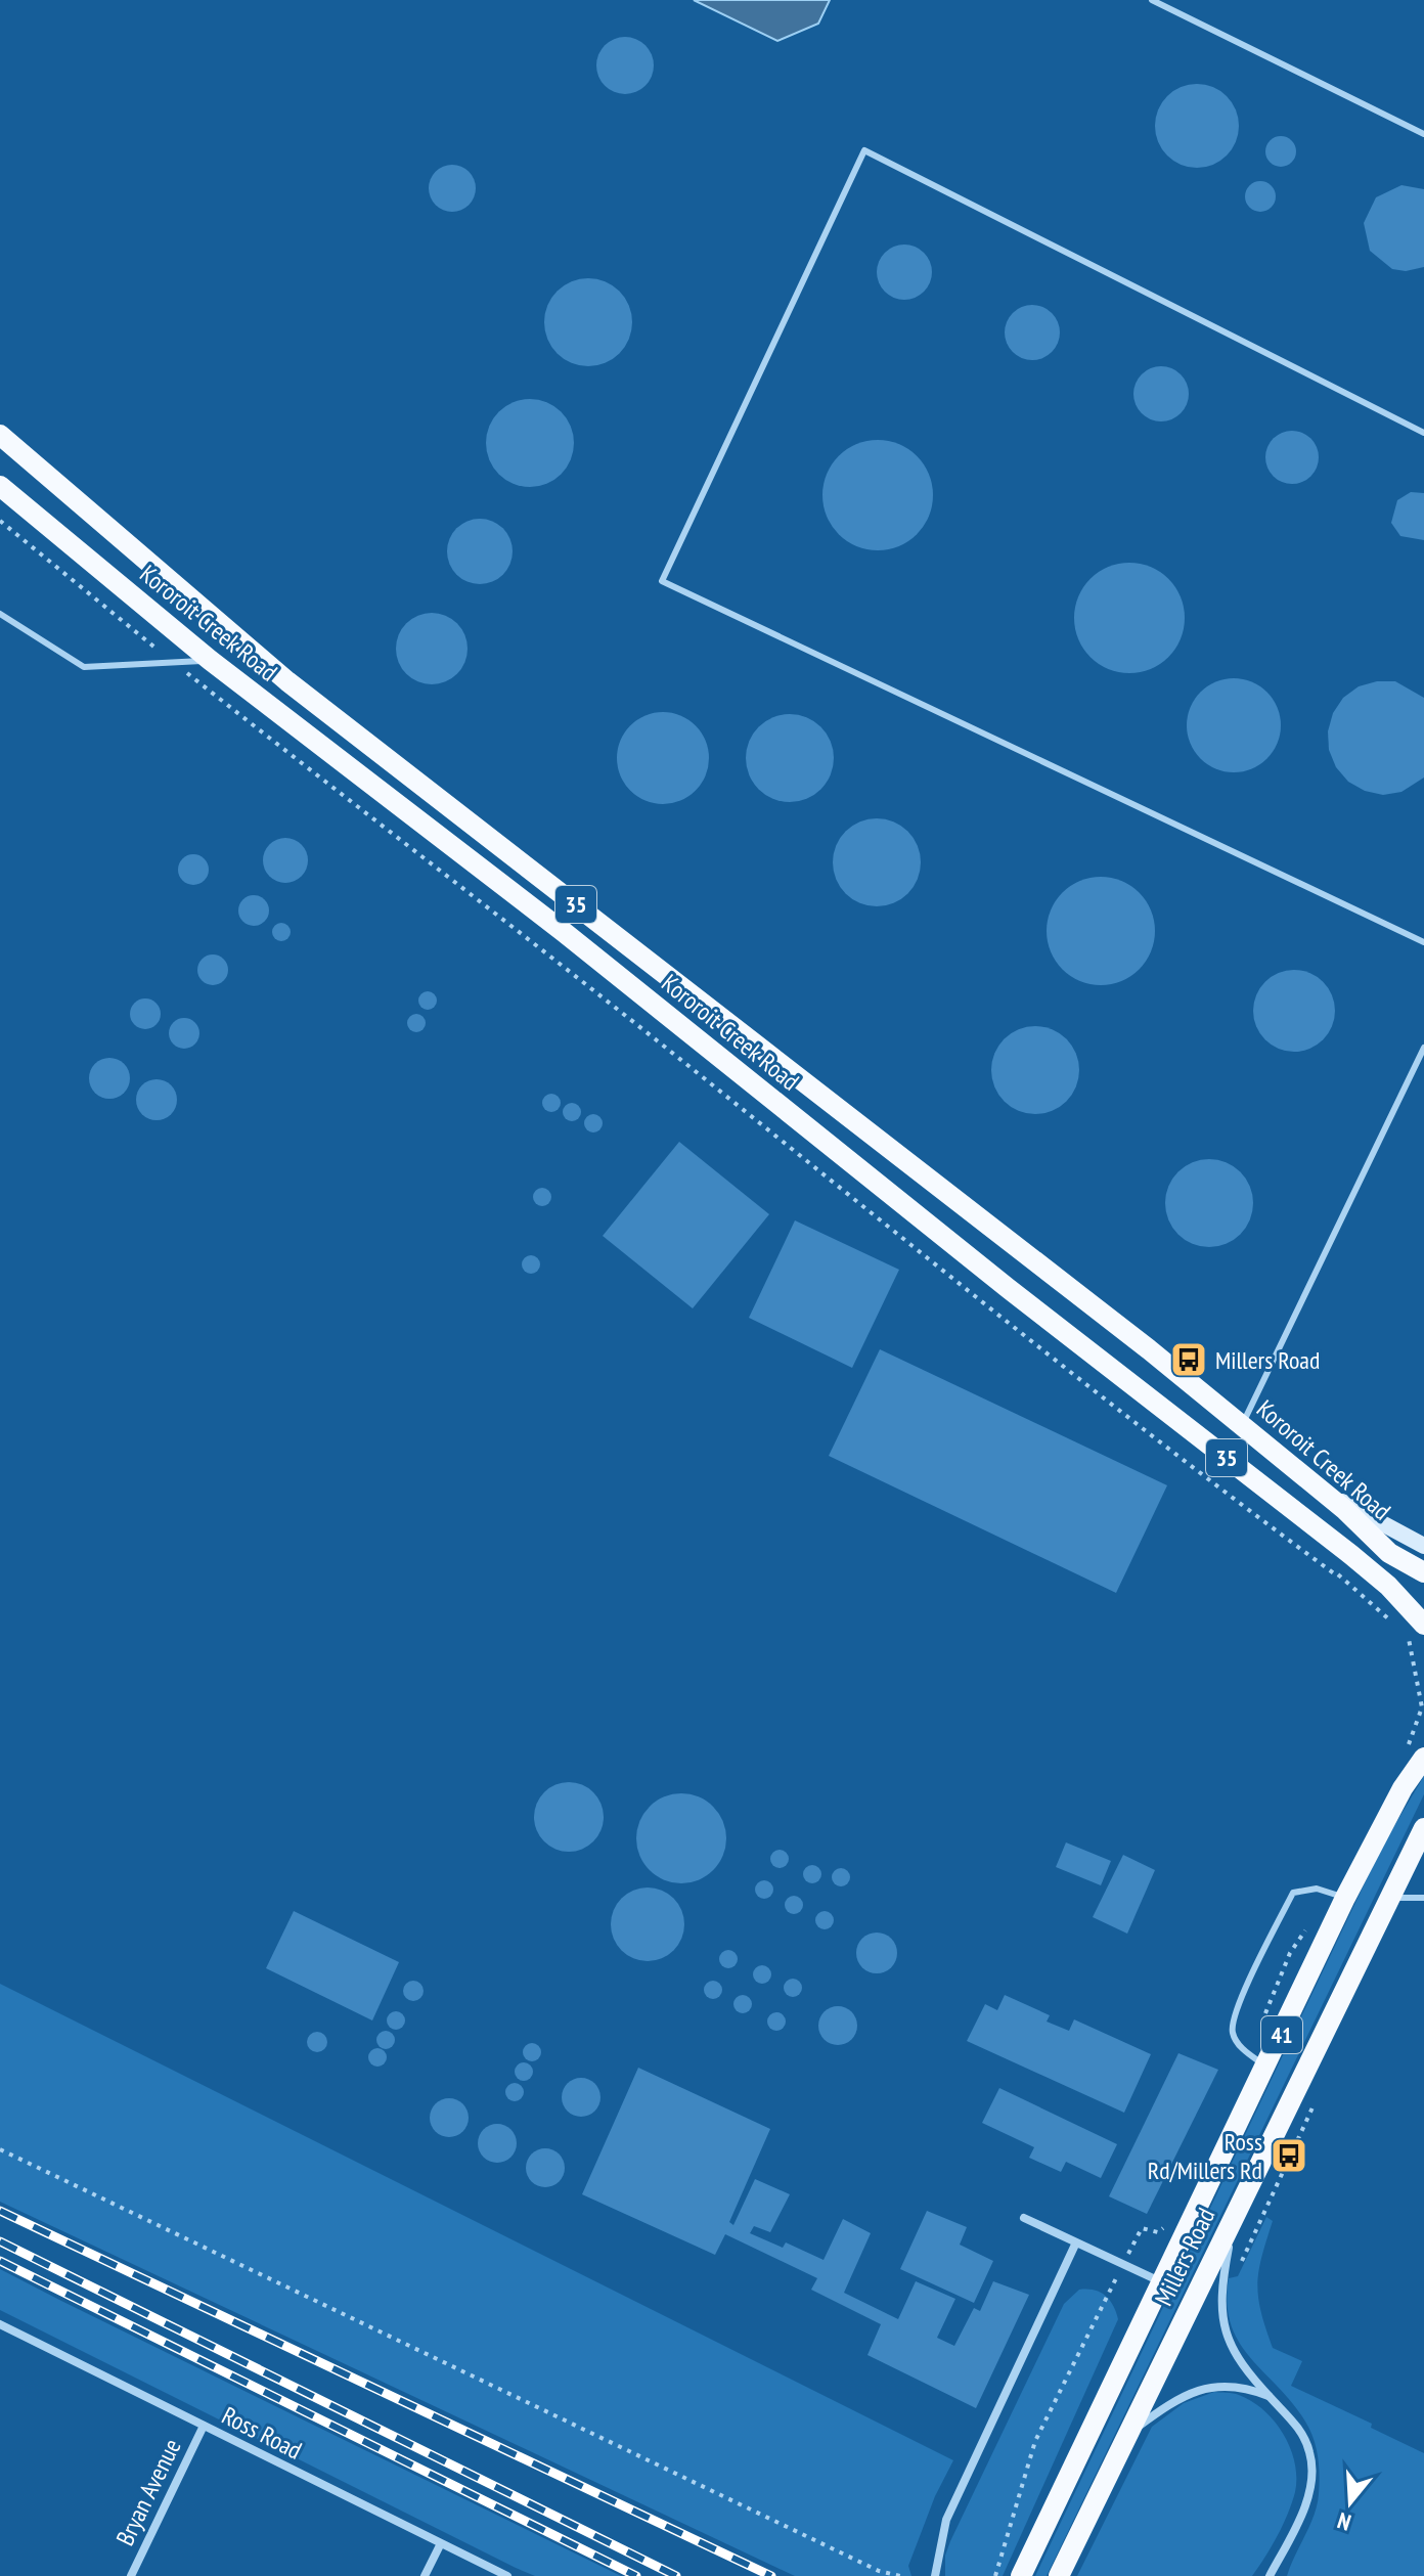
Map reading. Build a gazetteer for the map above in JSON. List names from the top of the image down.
{
  "streets": {
    "main road": [
      "Kororoit Creek Road",
      "35",
      "41",
      "Millers Road"
    ],
    "street": ["Ross Road", "Bryan Avenue"]
  },
  "crossings": [
    ["Ross Road", "Bryan Avenue"]
  ],
  "places": {
    "bus stop": ["Millers Road", "Ross Rd/Millers Rd"]
  },
  "north": "bottom"
}
